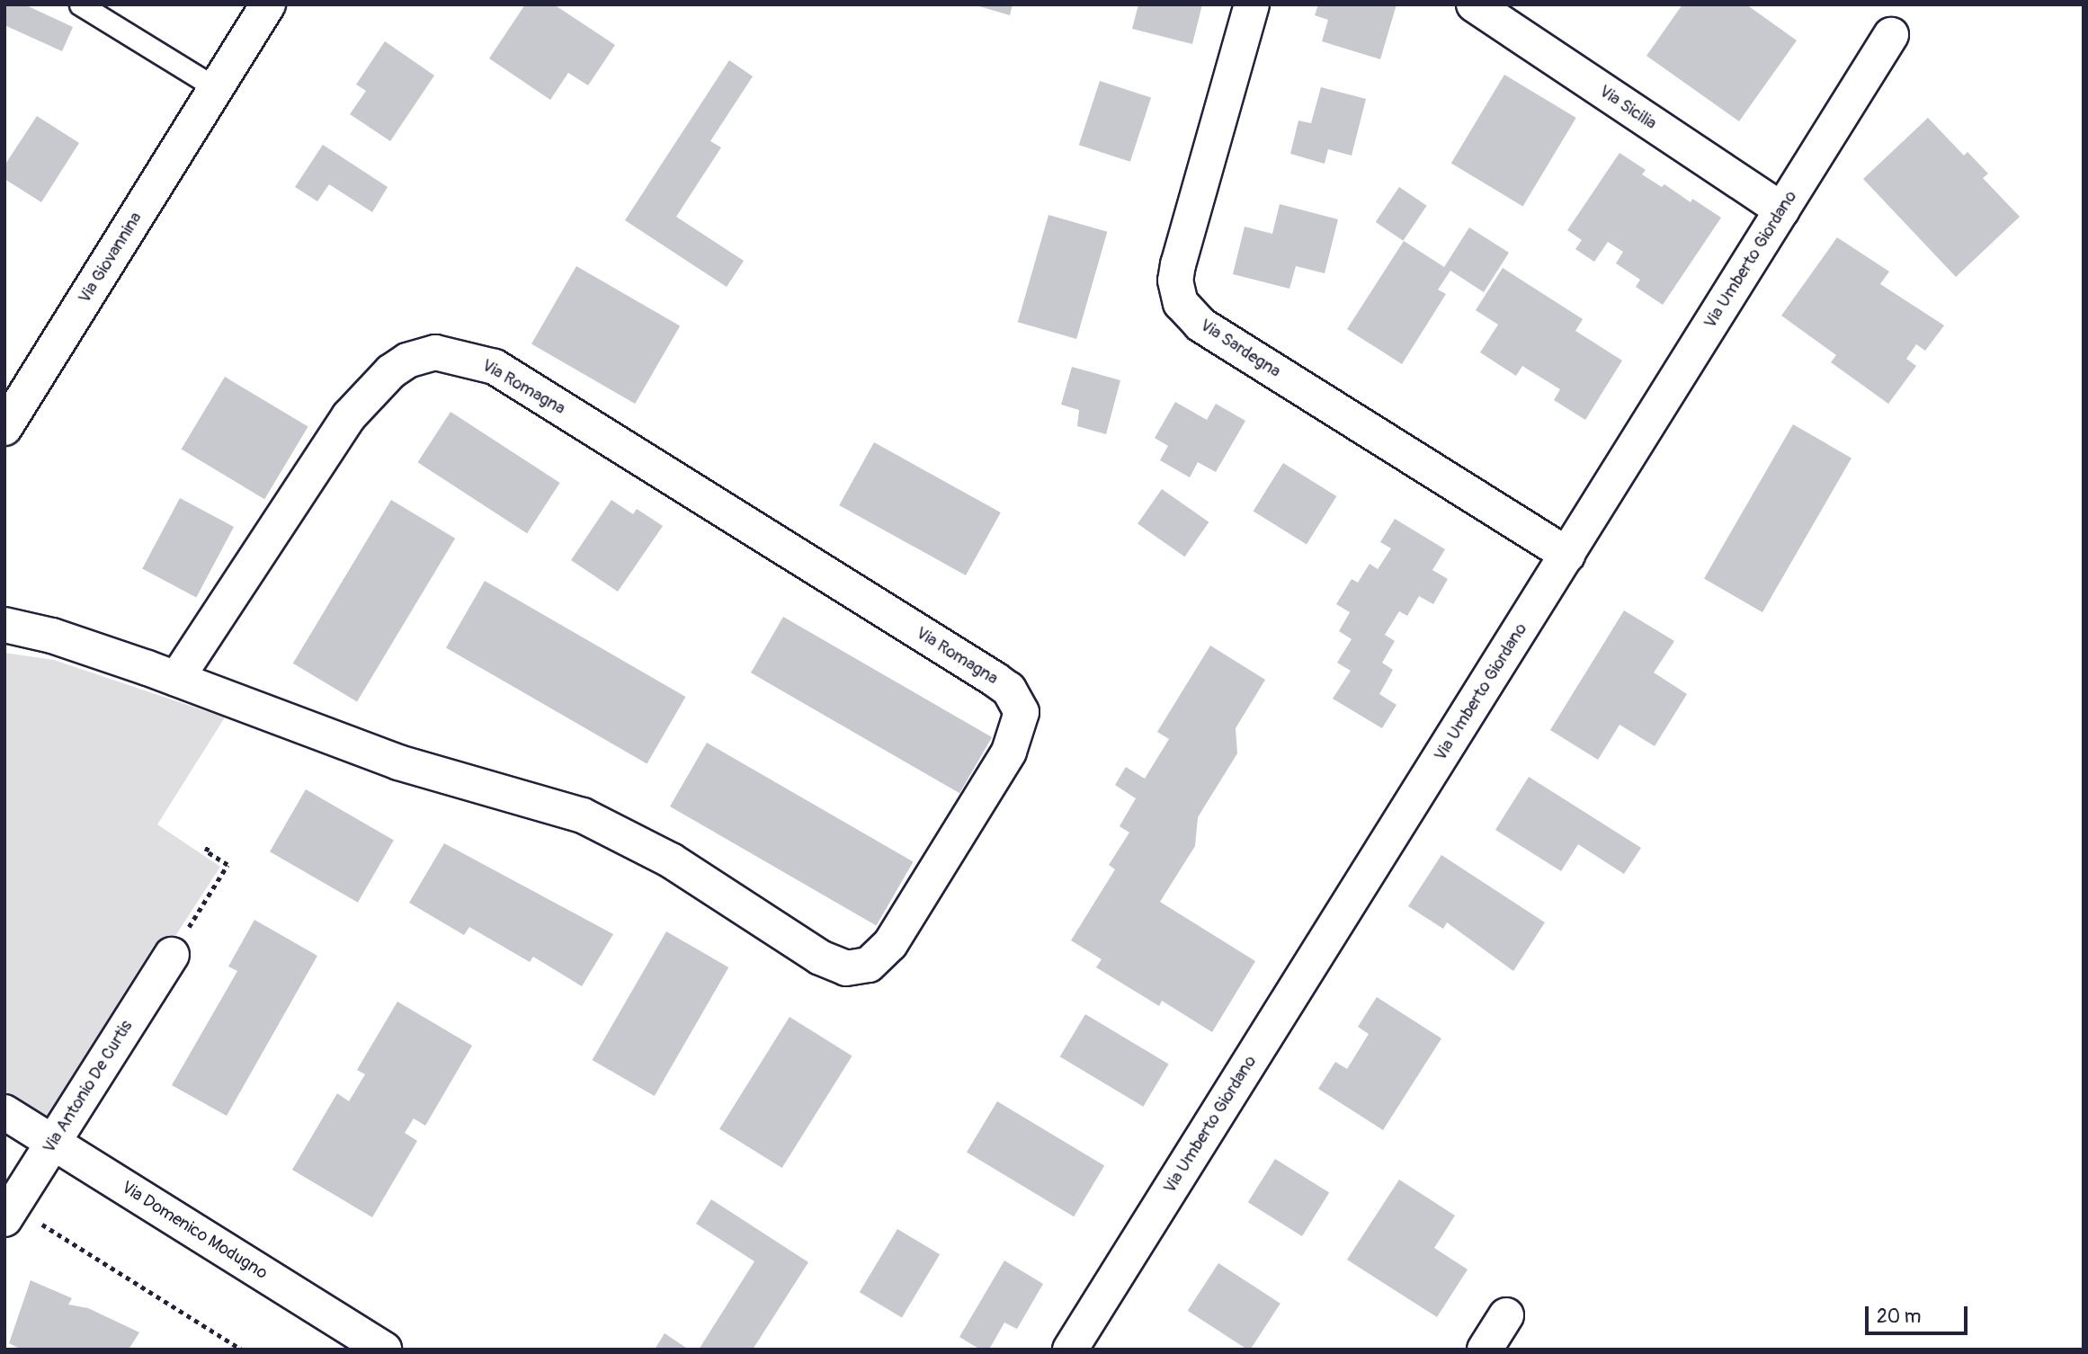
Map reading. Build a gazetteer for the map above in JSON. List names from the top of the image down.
{
  "streets": {
    "street": [
      "Via Sicilia",
      "Via Giovannina",
      "Via Umberto Giordano",
      "Via Sardegna",
      "Via Romagna",
      "Via Antonio De Curtis",
      "Via Domenico Modugno"
    ]
  },
  "crossings": [
    ["Via Sicilia", "Via Umberto Giordano"],
    ["Via Umberto Giordano", "Via Sardegna"],
    ["Via Antonio De Curtis", "Via Domenico Modugno"]
  ],
  "scale_bar": "20 m"
}
